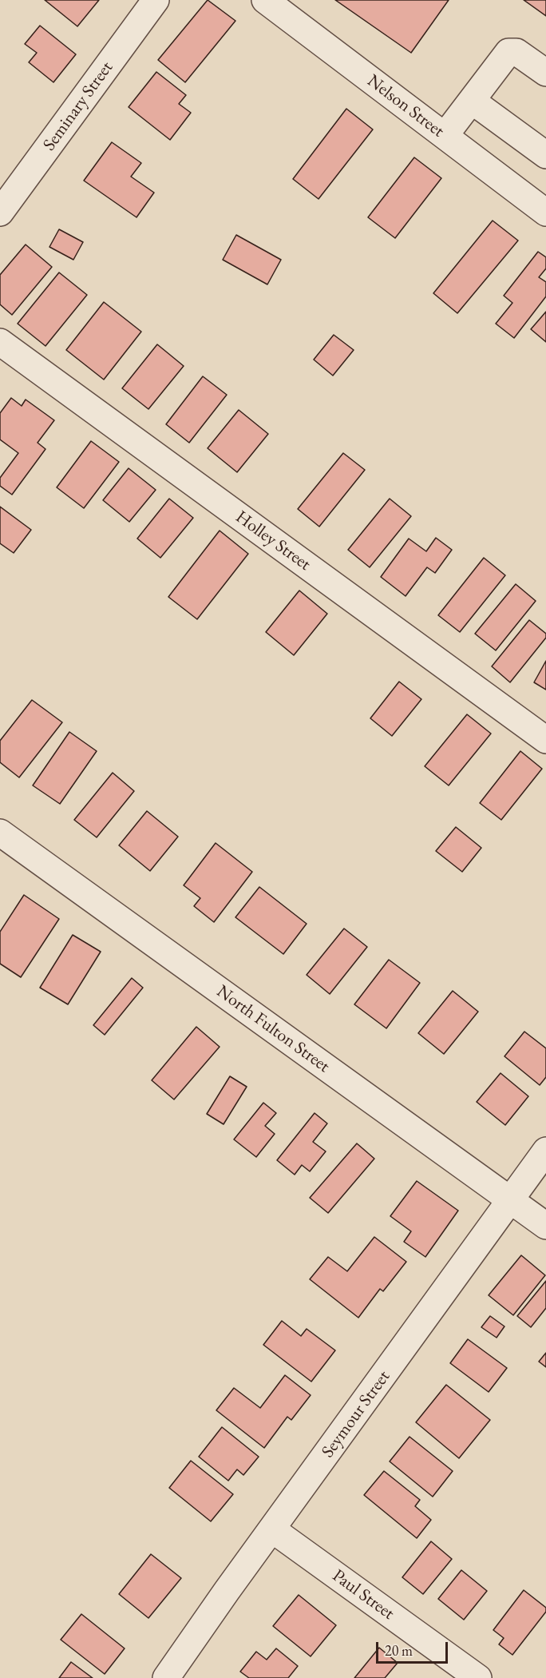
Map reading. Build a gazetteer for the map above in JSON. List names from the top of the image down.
{
  "streets": {
    "street": [
      "Seminary Street",
      "Nelson Street",
      "Holley Street",
      "North Fulton Street",
      "Seymour Street",
      "Paul Street"
    ]
  },
  "crossings": [
    ["North Fulton Street", "Seymour Street"],
    ["Seymour Street", "Paul Street"]
  ],
  "scale_bar": "20 m"
}
